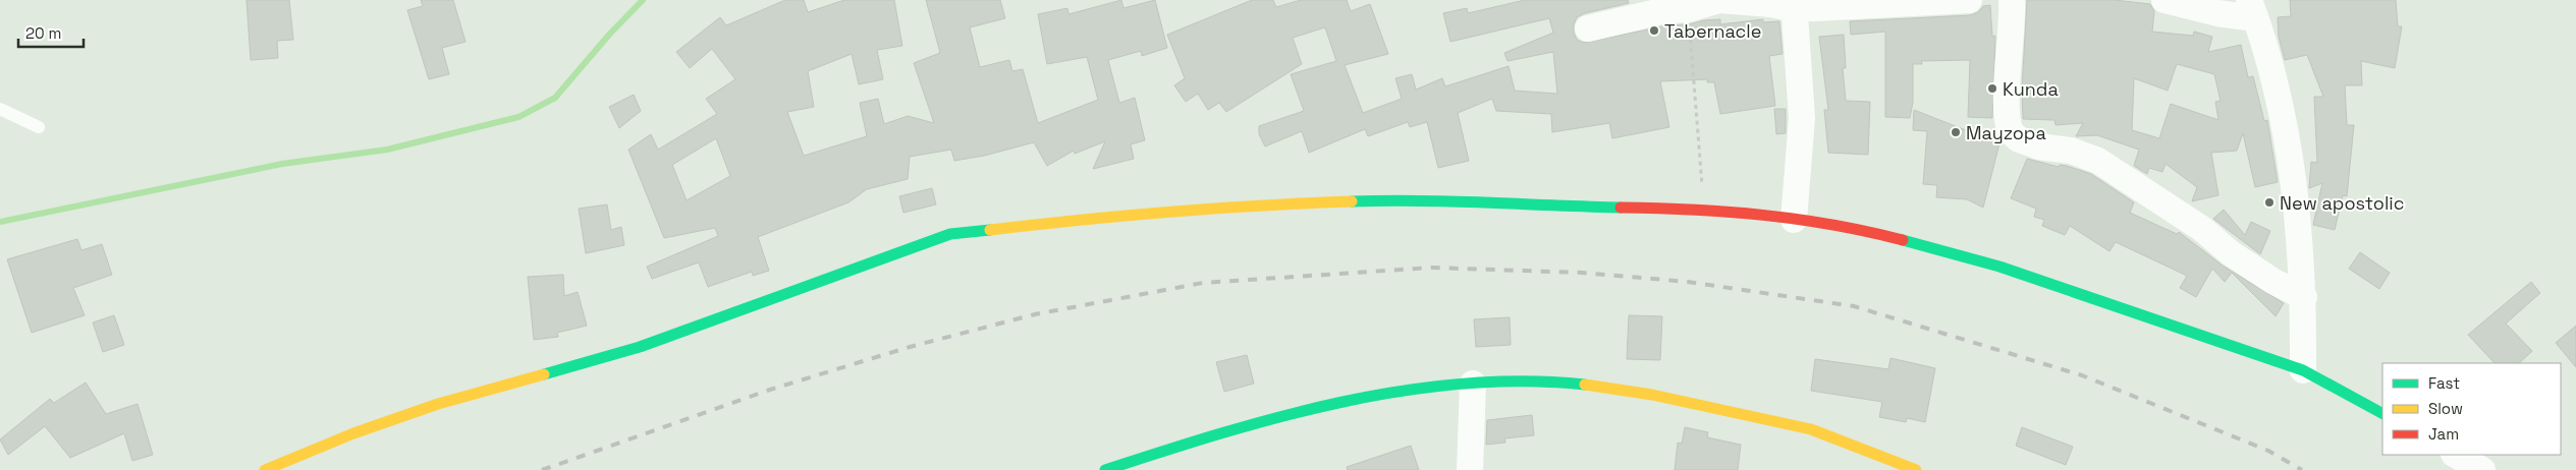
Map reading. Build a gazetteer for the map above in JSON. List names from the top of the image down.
{
  "places": [
    "Tabernacle",
    "Kunda",
    "Mayzopa",
    "New apostolic"
  ],
  "legend": ["Fast", "Slow", "Jam"],
  "scale_bar": "20 m"
}
